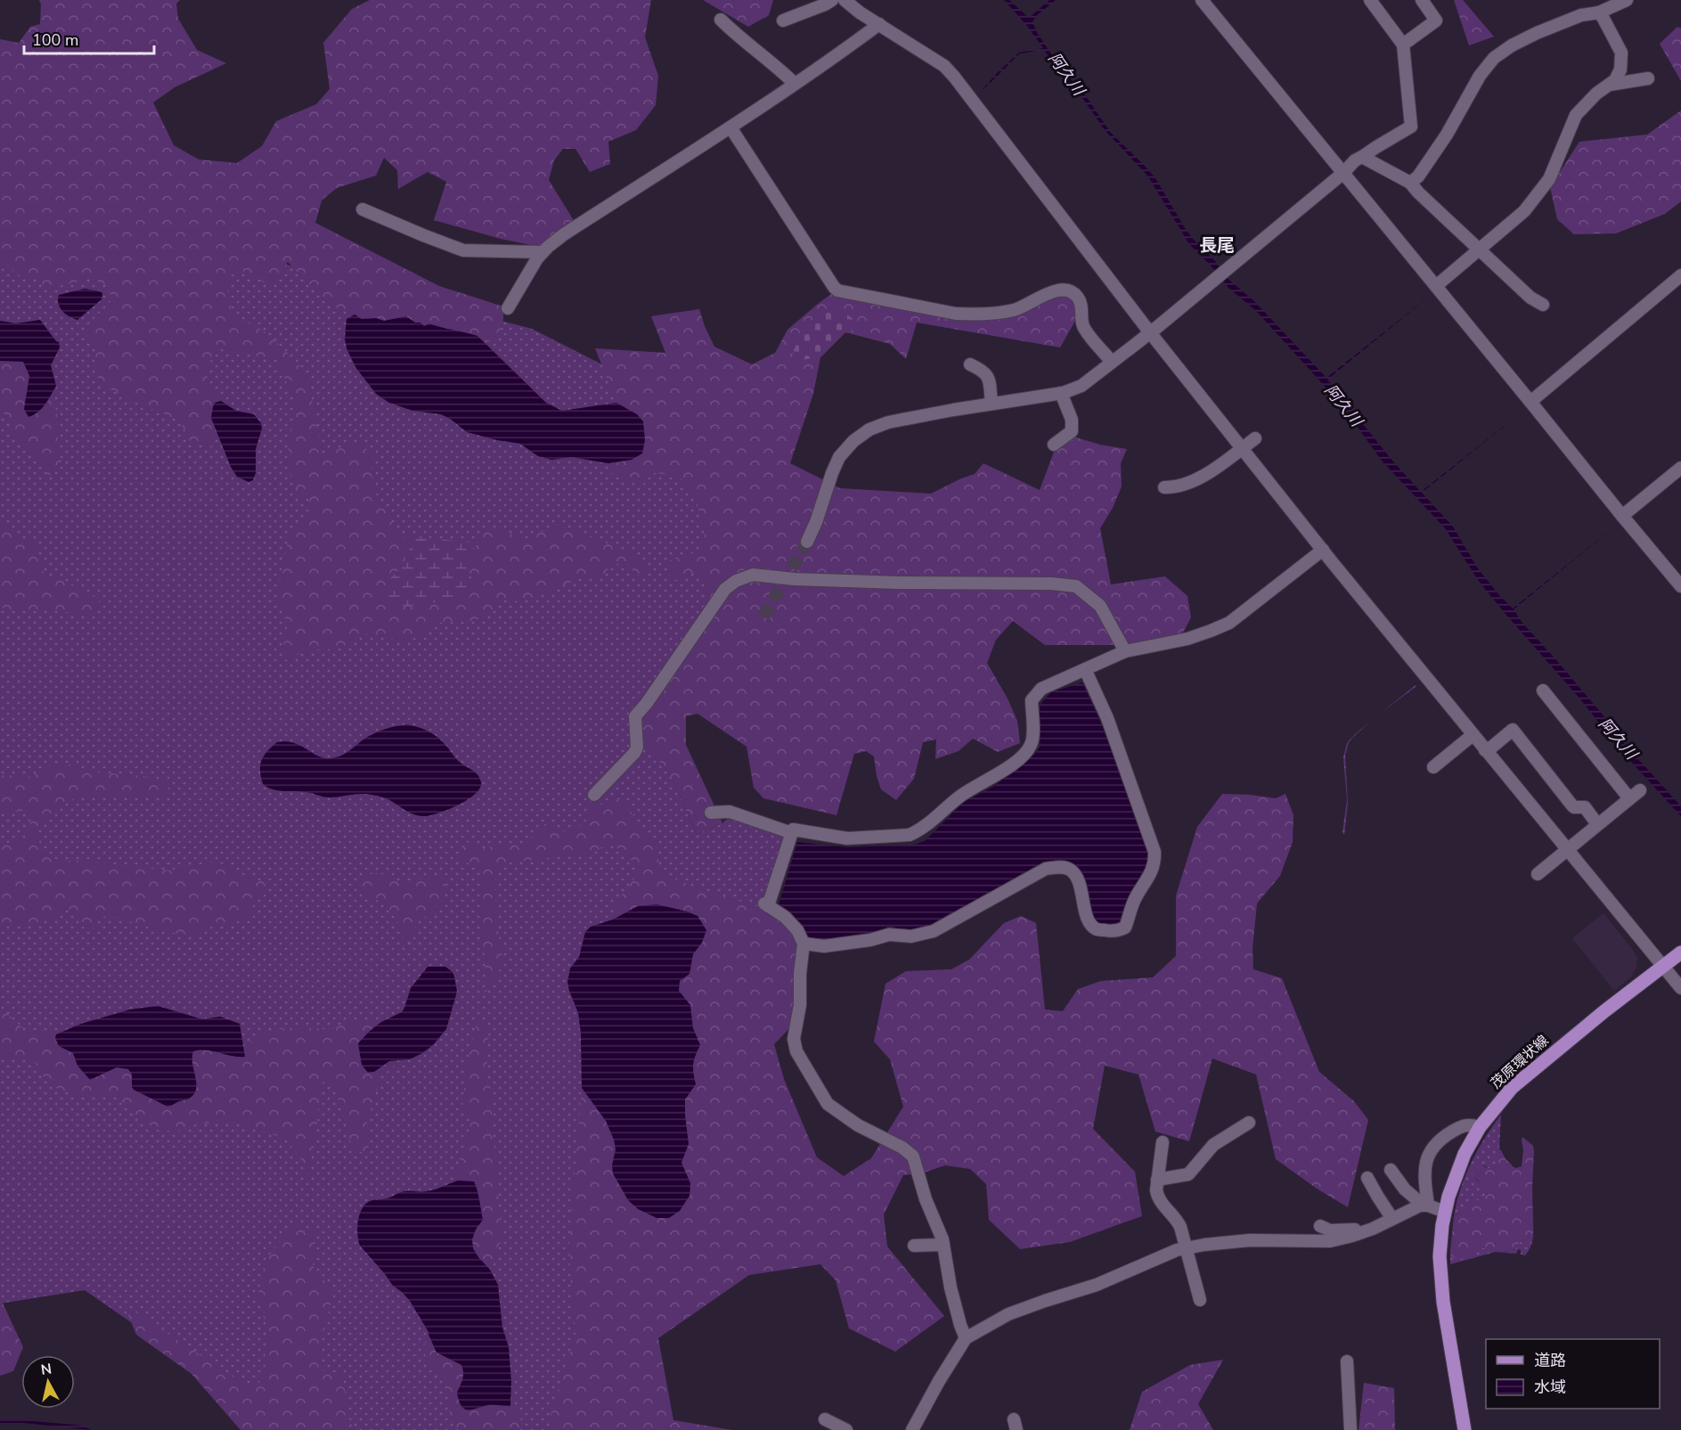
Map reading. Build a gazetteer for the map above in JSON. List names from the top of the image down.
{
  "streets": {
    "main road": ["茂原環状線"]
  },
  "districts": ["長尾"],
  "water": ["阿久川"],
  "legend": ["道路", "水域"],
  "scale_bar": "100 m",
  "north": "top"
}
